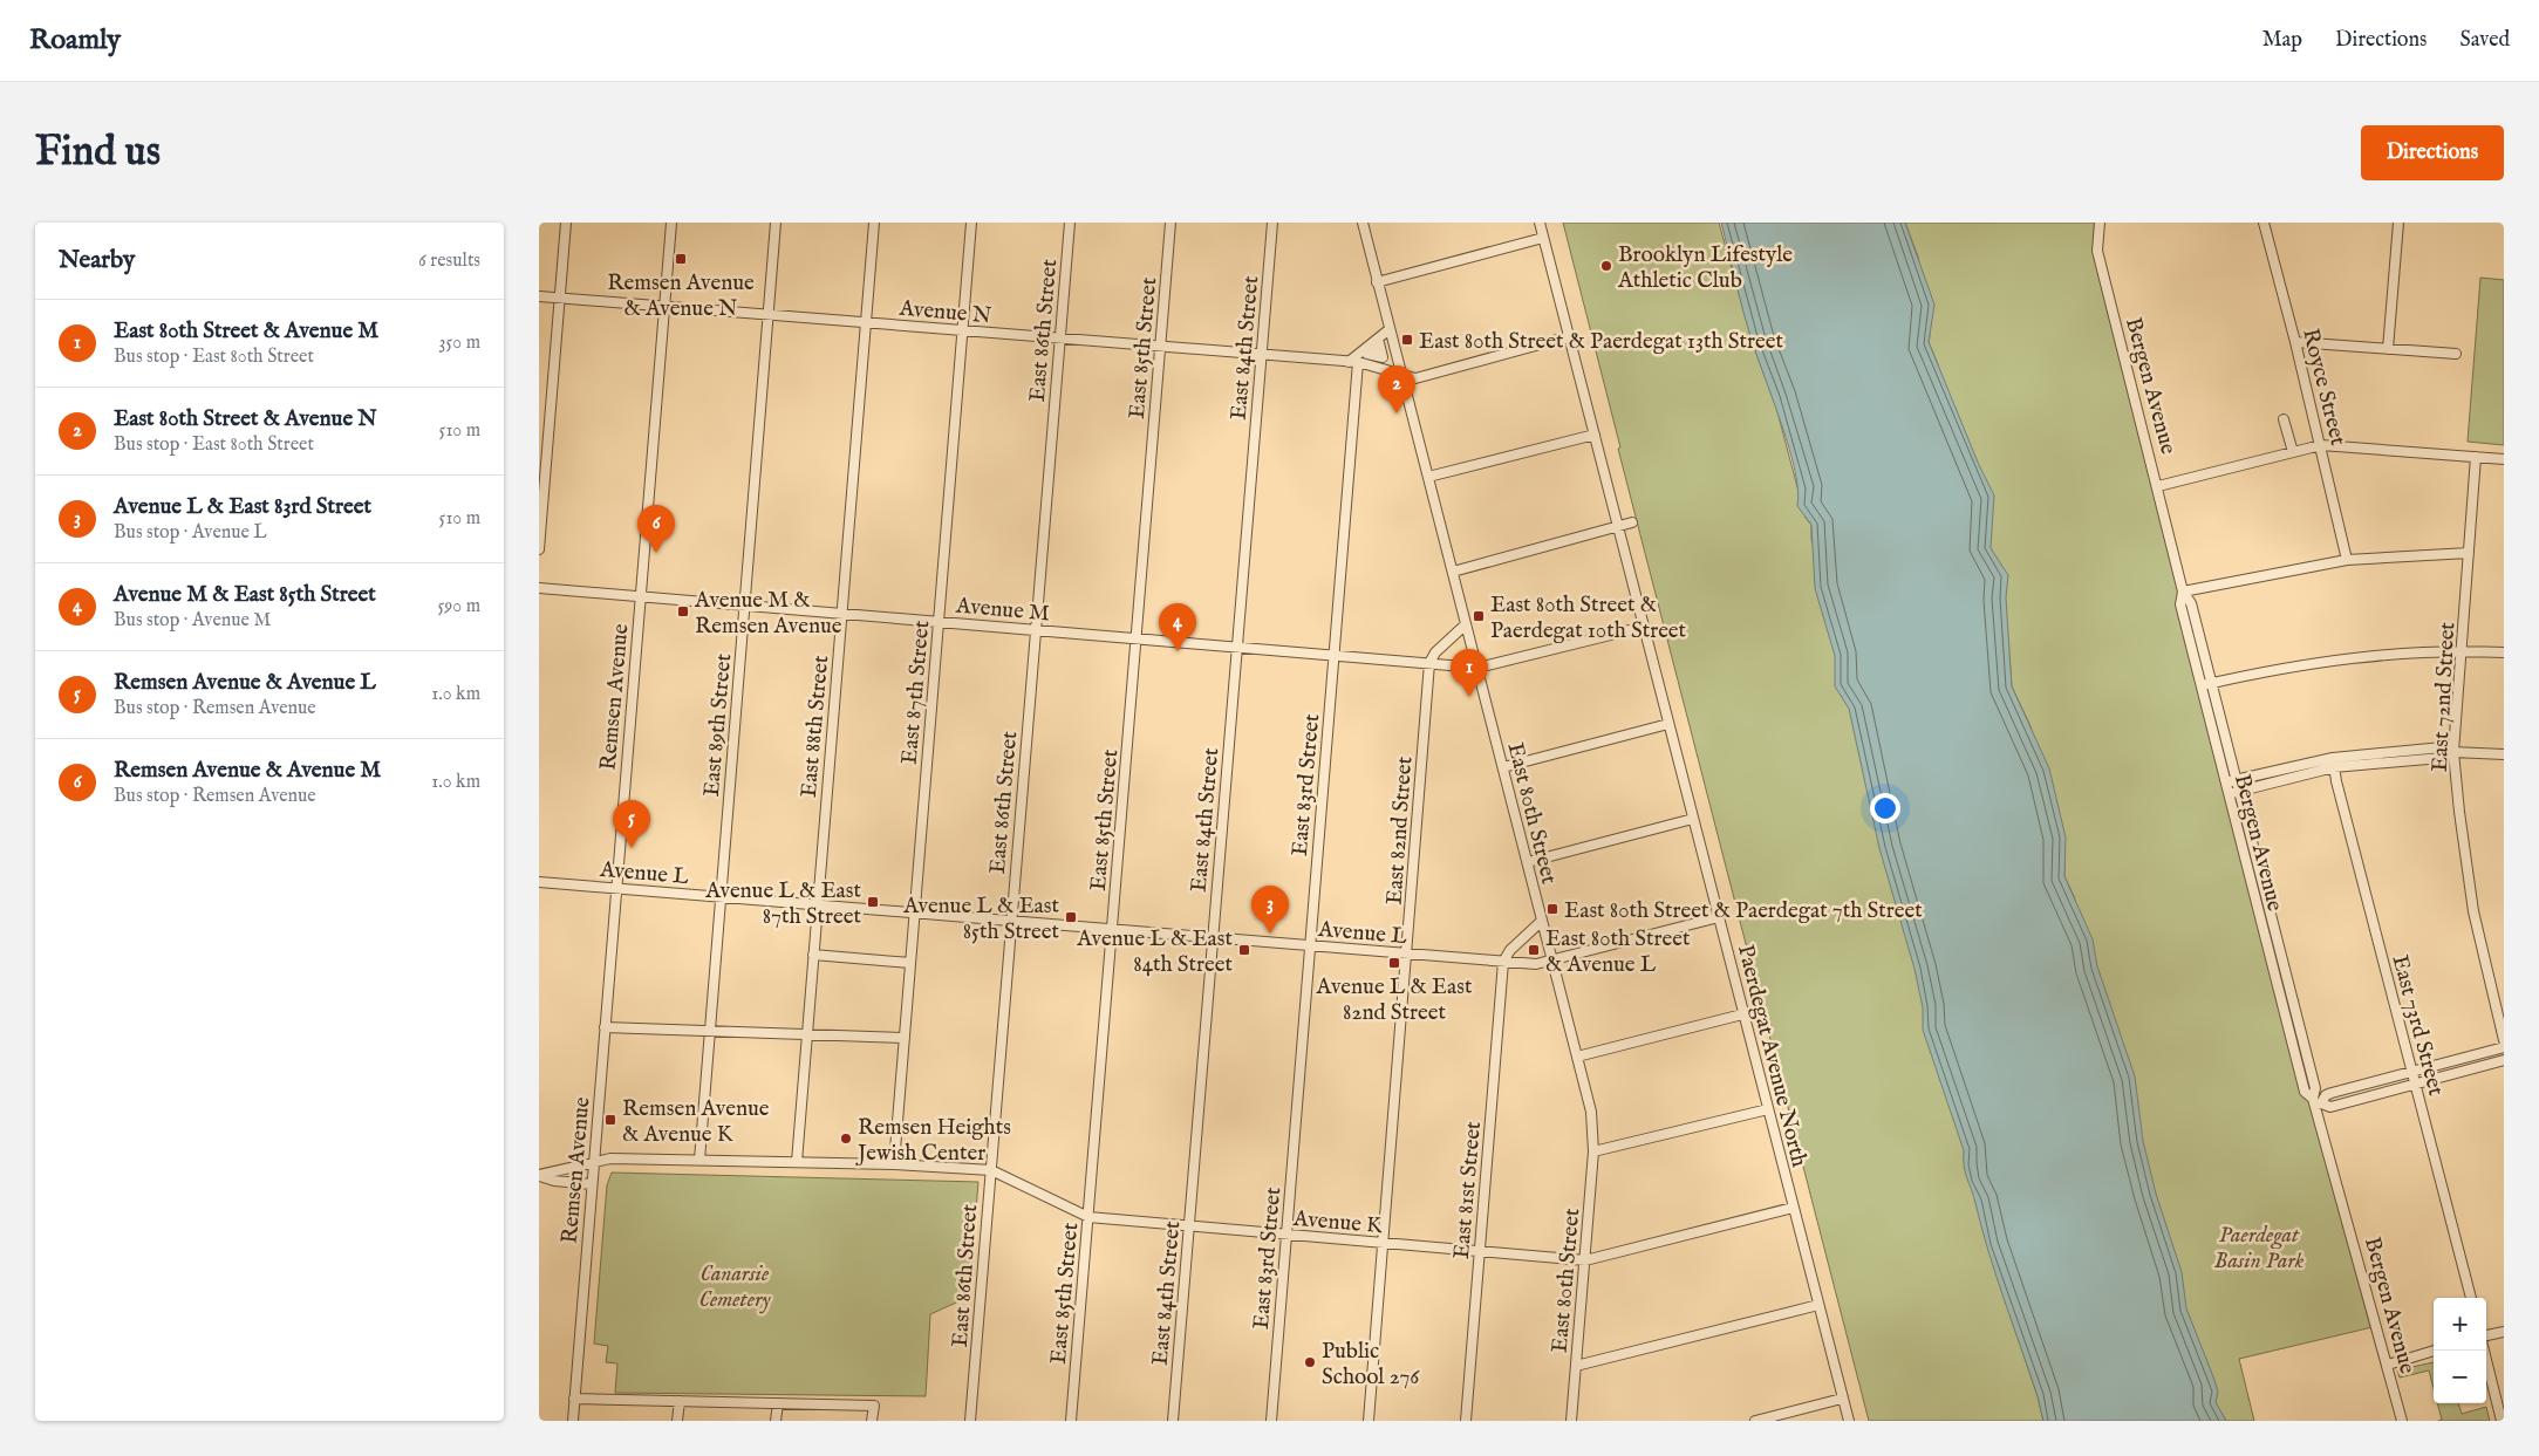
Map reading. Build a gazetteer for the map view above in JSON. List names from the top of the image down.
{
  "streets": {
    "street": [
      "Avenue N",
      "East 86th Street",
      "East 85th Street",
      "East 84th Street",
      "Bergen Avenue",
      "Royce Street",
      "Avenue M",
      "East 87th Street",
      "Remsen Avenue",
      "East 72nd Street",
      "East 89th Street",
      "East 88th Street",
      "East 83rd Street",
      "East 80th Street",
      "East 82nd Street",
      "Avenue L",
      "East 73rd Street",
      "Paerdegat Avenue North",
      "East 81st Street",
      "Avenue K"
    ]
  },
  "crossings": [
    ["Avenue N", "East 86th Street"],
    ["Avenue N", "East 85th Street"],
    ["Avenue N", "East 84th Street"],
    ["Avenue N", "East 87th Street"],
    ["Avenue N", "Remsen Avenue"],
    ["Avenue N", "East 89th Street"],
    ["Avenue N", "East 88th Street"],
    ["Avenue N", "East 83rd Street"],
    ["Avenue N", "East 80th Street"],
    ["Avenue N", "Paerdegat Avenue North"],
    ["East 86th Street", "Avenue M"],
    ["East 86th Street", "Avenue L"],
    ["East 86th Street", "Avenue K"],
    ["East 85th Street", "Avenue M"],
    ["East 85th Street", "Avenue L"],
    ["East 85th Street", "Avenue K"],
    ["East 84th Street", "Avenue M"],
    ["East 84th Street", "Avenue L"],
    ["East 84th Street", "Avenue K"],
    ["Avenue M", "East 87th Street"],
    ["Avenue M", "Remsen Avenue"],
    ["Avenue M", "East 89th Street"],
    ["Avenue M", "East 88th Street"],
    ["Avenue M", "East 83rd Street"],
    ["Avenue M", "East 80th Street"],
    ["Avenue M", "East 82nd Street"],
    ["Avenue M", "Paerdegat Avenue North"],
    ["East 87th Street", "Avenue L"],
    ["East 87th Street", "Avenue K"],
    ["Remsen Avenue", "Avenue L"],
    ["Remsen Avenue", "Avenue K"],
    ["East 89th Street", "Avenue L"],
    ["East 89th Street", "Avenue K"],
    ["East 88th Street", "Avenue L"],
    ["East 88th Street", "Avenue K"],
    ["East 83rd Street", "Avenue L"],
    ["East 83rd Street", "Avenue K"],
    ["East 80th Street", "Avenue L"],
    ["East 80th Street", "Avenue K"],
    ["East 82nd Street", "Avenue L"],
    ["East 82nd Street", "Avenue K"],
    ["Avenue L", "Paerdegat Avenue North"],
    ["Avenue L", "East 81st Street"],
    ["Paerdegat Avenue North", "Avenue K"],
    ["East 81st Street", "Avenue K"]
  ],
  "parks": ["Paerdegat Basin Park", "Canarsie Cemetery"],
  "places": {
    "transit": [
      "Remsen Avenue & Avenue N",
      "East 80th Street & Paerdegat 13th Street",
      "Avenue M & Remsen Avenue",
      "East 80th Street & Paerdegat 10th Street",
      "Avenue L & East 87th Street",
      "East 80th Street & Paerdegat 7th Street",
      "Avenue L & East 85th Street",
      "Avenue L & East 84th Street",
      "East 80th Street & Avenue L",
      "Avenue L & East 82nd Street",
      "Remsen Avenue & Avenue K"
    ],
    "other": ["Brooklyn Lifestyle Athletic Club", "Remsen Heights Jewish Center", "Public School 276"]
  },
  "page": {
    "header": "Roamly",
    "nav": ["Map", "Directions", "Saved"],
    "buttons": "Directions",
    "title": "Find us",
    "heading": ["Nearby", "6 results"],
    "list": [
      {
        "mark": "1",
        "name": "East 80th Street & Avenue M",
        "note": "Bus stop · East 80th Street",
        "value": "350 m"
      },
      {
        "mark": "2",
        "name": "East 80th Street & Avenue N",
        "note": "Bus stop · East 80th Street",
        "value": "510 m"
      },
      {
        "mark": "3",
        "name": "Avenue L & East 83rd Street",
        "note": "Bus stop · Avenue L",
        "value": "510 m"
      },
      {
        "mark": "4",
        "name": "Avenue M & East 85th Street",
        "note": "Bus stop · Avenue M",
        "value": "590 m"
      },
      {
        "mark": "5",
        "name": "Remsen Avenue & Avenue L",
        "note": "Bus stop · Remsen Avenue",
        "value": "1.0 km"
      },
      {
        "mark": "6",
        "name": "Remsen Avenue & Avenue M",
        "note": "Bus stop · Remsen Avenue",
        "value": "1.0 km"
      }
    ],
    "pins": [
      "2",
      "6",
      "4",
      "1",
      "5",
      "3"
    ],
    "map_buttons": ["+", "−"]
  }
}
